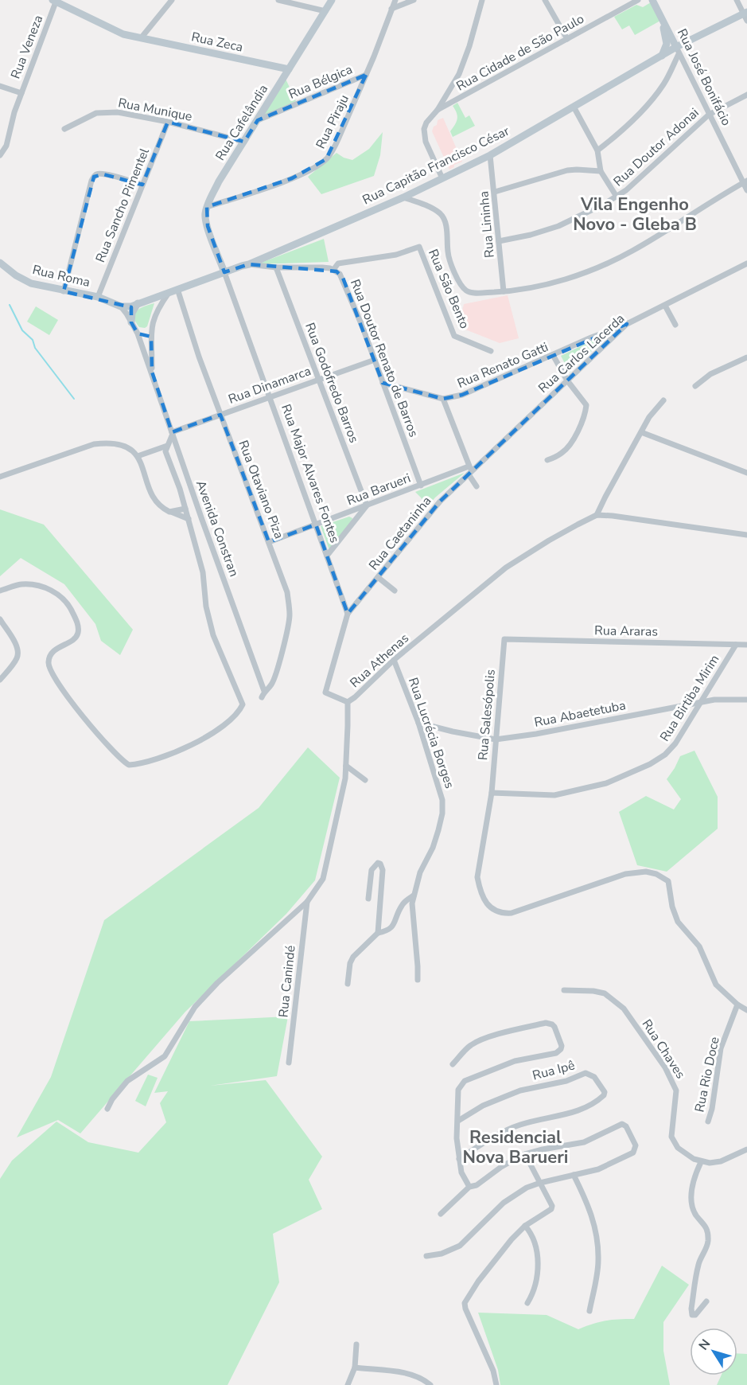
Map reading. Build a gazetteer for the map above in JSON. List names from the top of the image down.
{
  "streets": {
    "street": [
      "Rua Zeca",
      "Rua Veneza",
      "Rua Cidade de São Paulo",
      "Rua José Bonifácio",
      "Rua Bélgica",
      "Rua Munique",
      "Rua Piraju",
      "Rua Cafelândia",
      "Rua Doutor Adonai",
      "Rua Capitão Francisco César",
      "Rua Sancho Pimentel",
      "Rua Lininha",
      "Rua Roma",
      "Rua São Bento",
      "Rua Carlos Lacerda",
      "Rua Doutor Renato de Barros",
      "Rua Renato Gatti",
      "Rua Godofredo Barros",
      "Rua Dinamarca",
      "Rua Major Alvares Fontes",
      "Rua Otaviano Piza",
      "Rua Barueri",
      "Avenida Constran",
      "Rua Caetaninha",
      "Rua Araras",
      "Rua Athenas",
      "Rua Birtiba Mirim",
      "Rua Abaetetuba",
      "Rua Salesópolis",
      "Rua Lucrécia Borges",
      "Rua Canindé",
      "Rua Chaves",
      "Rua Ipê",
      "Rua Rio Doce"
    ]
  },
  "crossings": [
    ["Rua Zeca", "Rua Veneza"],
    ["Rua Zeca", "Rua Cafelândia"],
    ["Rua José Bonifácio", "Rua Doutor Adonai"],
    ["Rua José Bonifácio", "Rua Capitão Francisco César"],
    ["Rua Bélgica", "Rua Piraju"],
    ["Rua Bélgica", "Rua Cafelândia"],
    ["Rua Munique", "Rua Cafelândia"],
    ["Rua Munique", "Rua Sancho Pimentel"],
    ["Rua Piraju", "Rua Cafelândia"],
    ["Rua Doutor Adonai", "Rua Lininha"],
    ["Rua Capitão Francisco César", "Rua Lininha"],
    ["Rua Capitão Francisco César", "Rua Roma"],
    ["Rua Capitão Francisco César", "Rua Doutor Renato de Barros"],
    ["Rua Capitão Francisco César", "Rua Major Alvares Fontes"],
    ["Rua Capitão Francisco César", "Rua Otaviano Piza"],
    ["Rua Capitão Francisco César", "Avenida Constran"],
    ["Rua Sancho Pimentel", "Rua Roma"],
    ["Rua Roma", "Avenida Constran"],
    ["Rua São Bento", "Rua Doutor Renato de Barros"],
    ["Rua Carlos Lacerda", "Rua Renato Gatti"],
    ["Rua Carlos Lacerda", "Rua Barueri"],
    ["Rua Carlos Lacerda", "Rua Caetaninha"],
    ["Rua Doutor Renato de Barros", "Rua Renato Gatti"],
    ["Rua Doutor Renato de Barros", "Rua Godofredo Barros"],
    ["Rua Doutor Renato de Barros", "Rua Dinamarca"],
    ["Rua Doutor Renato de Barros", "Rua Barueri"],
    ["Rua Godofredo Barros", "Rua Dinamarca"],
    ["Rua Godofredo Barros", "Rua Barueri"],
    ["Rua Dinamarca", "Rua Major Alvares Fontes"],
    ["Rua Dinamarca", "Rua Otaviano Piza"],
    ["Rua Dinamarca", "Avenida Constran"],
    ["Rua Major Alvares Fontes", "Rua Barueri"],
    ["Rua Major Alvares Fontes", "Rua Caetaninha"],
    ["Rua Otaviano Piza", "Rua Barueri"],
    ["Rua Otaviano Piza", "Avenida Constran"],
    ["Rua Barueri", "Rua Caetaninha"],
    ["Rua Araras", "Rua Birtiba Mirim"],
    ["Rua Araras", "Rua Salesópolis"],
    ["Rua Athenas", "Rua Lucrécia Borges"],
    ["Rua Athenas", "Rua Canindé"],
    ["Rua Birtiba Mirim", "Rua Abaetetuba"],
    ["Rua Birtiba Mirim", "Rua Salesópolis"],
    ["Rua Abaetetuba", "Rua Salesópolis"],
    ["Rua Abaetetuba", "Rua Lucrécia Borges"],
    ["Rua Salesópolis", "Rua Rio Doce"]
  ],
  "districts": ["Vila Engenho Novo - Gleba B", "Residencial Nova Barueri"],
  "north": "top left"
}
